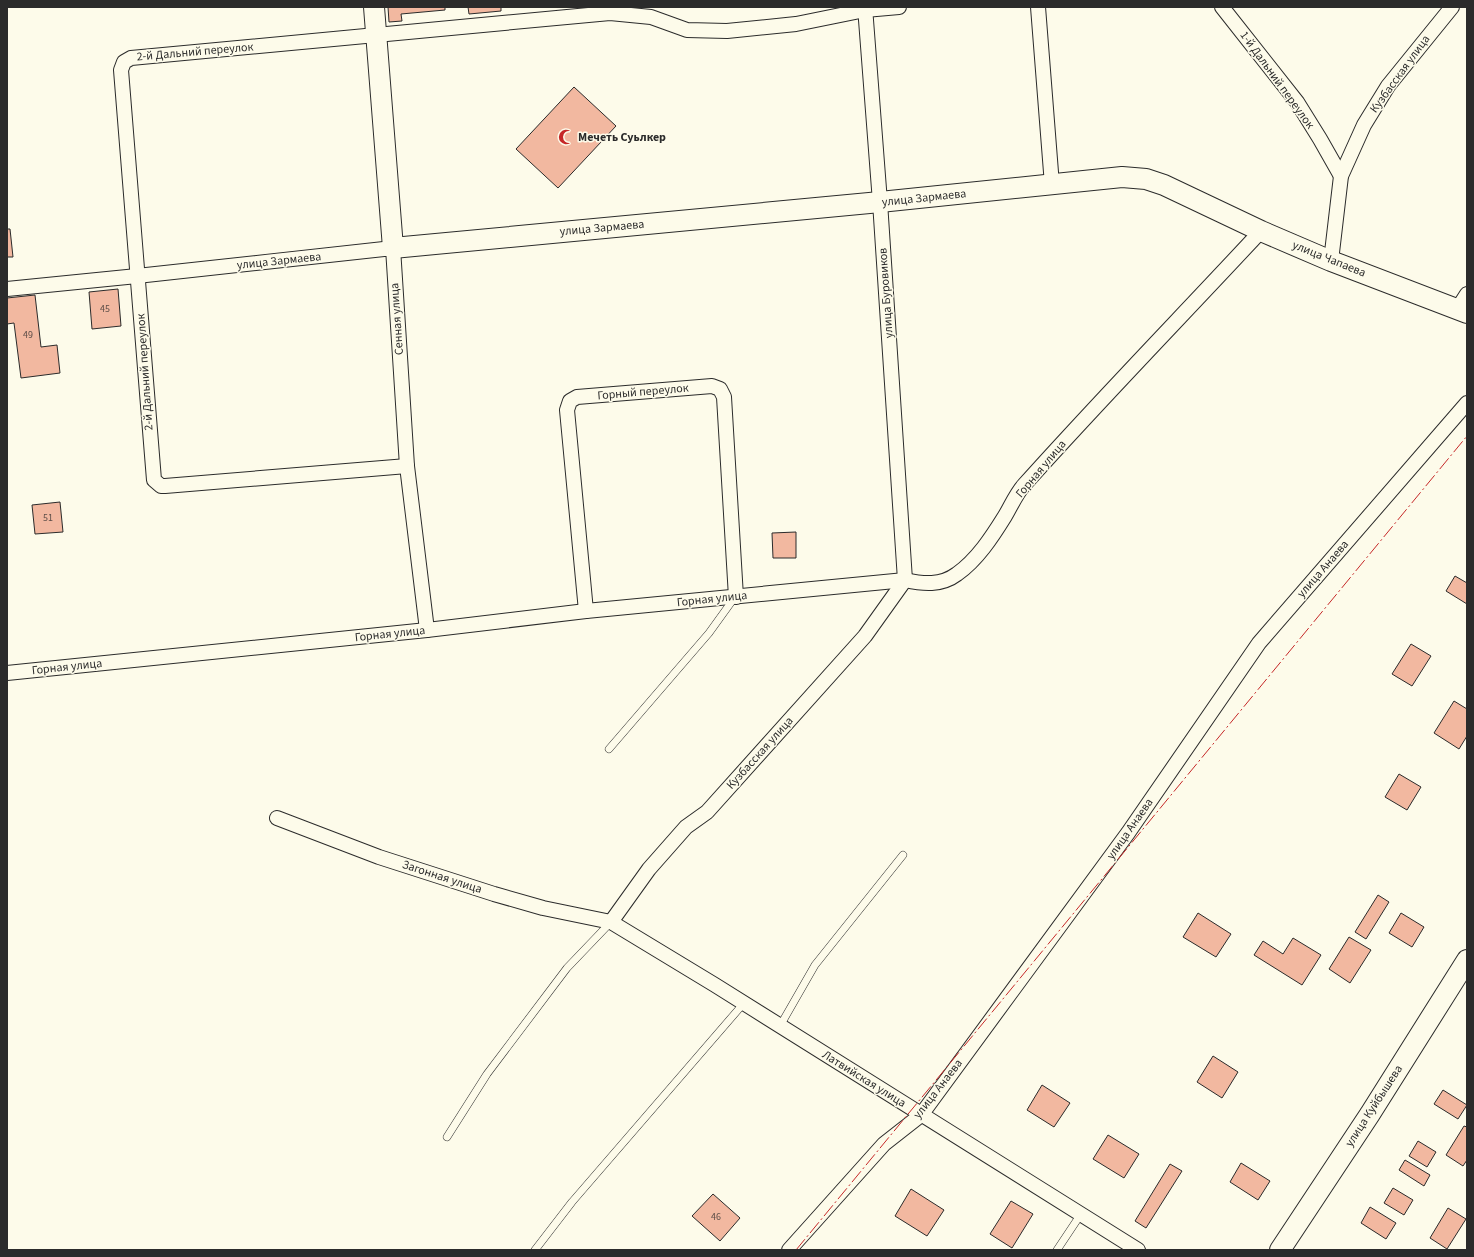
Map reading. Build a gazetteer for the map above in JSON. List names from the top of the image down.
{
  "streets": {
    "street": [
      "2-й Дальний переулок",
      "Кузбасская улица",
      "1-й Дальний переулок",
      "улица Зармаева",
      "улица Чапаева",
      "улица Буровиков",
      "Сенная улица",
      "Горный переулок",
      "Горная улица",
      "улица Анаева",
      "Загонная улица",
      "Латвийская улица",
      "улица Куйбышева"
    ]
  },
  "crossings": [
    ["2-й Дальний переулок", "улица Зармаева"],
    ["2-й Дальний переулок", "улица Буровиков"],
    ["2-й Дальний переулок", "Сенная улица"],
    ["Кузбасская улица", "1-й Дальний переулок"],
    ["Кузбасская улица", "улица Чапаева"],
    ["Кузбасская улица", "улица Буровиков"],
    ["Кузбасская улица", "Горная улица"],
    ["Кузбасская улица", "Загонная улица"],
    ["Кузбасская улица", "Латвийская улица"],
    ["улица Зармаева", "улица Чапаева"],
    ["улица Зармаева", "улица Буровиков"],
    ["улица Зармаева", "Сенная улица"],
    ["улица Чапаева", "Горная улица"],
    ["улица Буровиков", "Горная улица"],
    ["Сенная улица", "Горная улица"],
    ["Горный переулок", "Горная улица"],
    ["улица Анаева", "Латвийская улица"],
    ["Загонная улица", "Латвийская улица"]
  ],
  "places": {
    "mosque": ["Мечеть Суьлкер"]
  },
  "house_numbers": [
    "45",
    "49",
    "51",
    "46"
  ]
}
